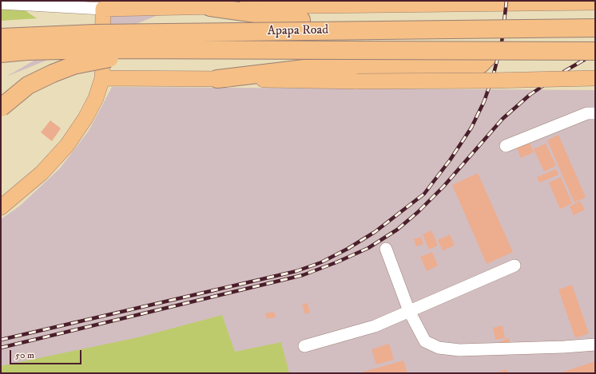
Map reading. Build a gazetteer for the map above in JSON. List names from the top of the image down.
{
  "streets": {
    "highway": ["Apapa Road"]
  },
  "scale_bar": "50 m"
}
